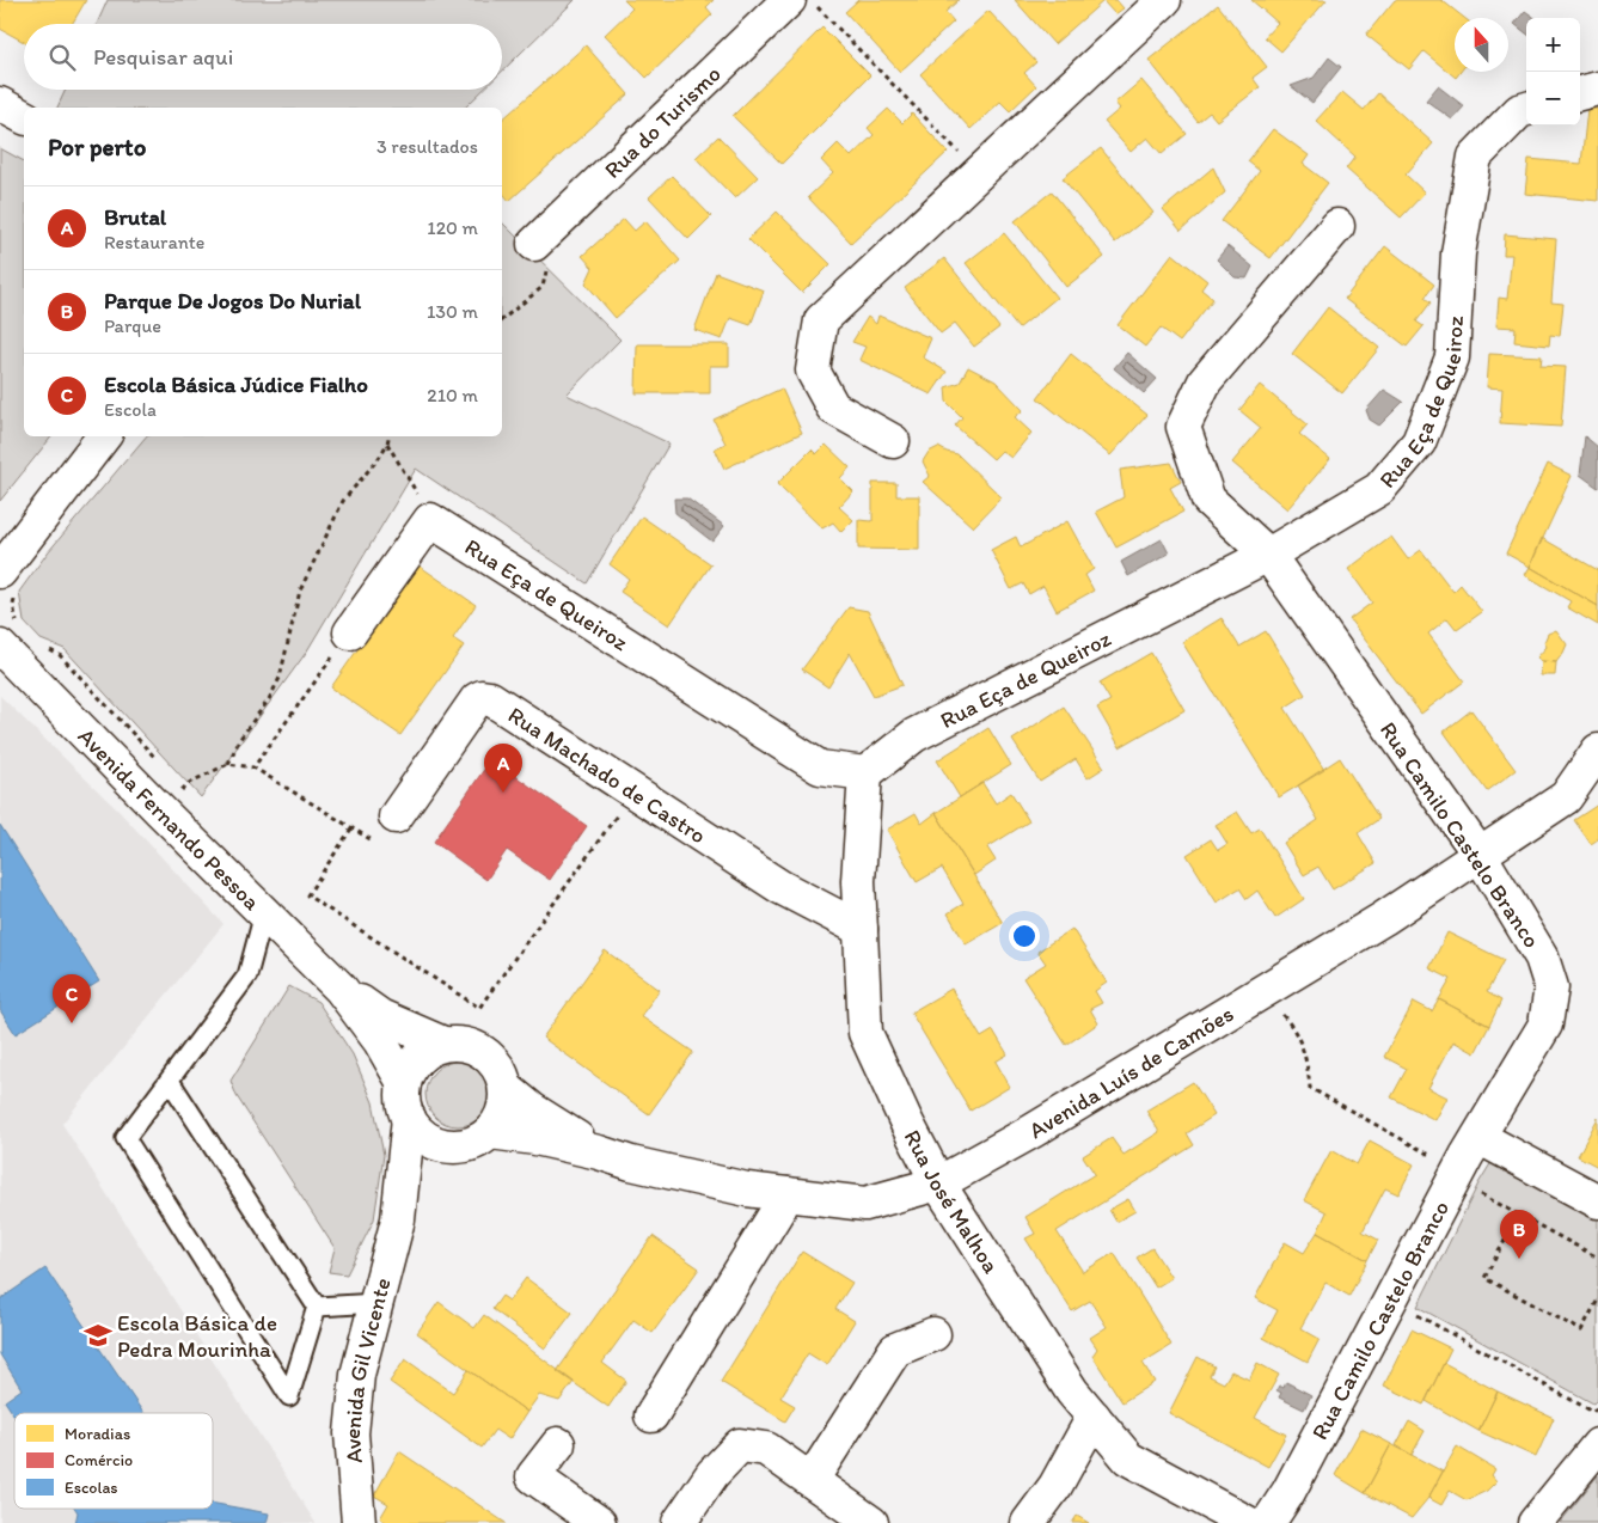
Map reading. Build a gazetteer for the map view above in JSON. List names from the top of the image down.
{
  "streets": {
    "street": [
      "Rua do Turismo",
      "Rua Eça de Queiroz",
      "Rua Machado de Castro",
      "Avenida Fernando Pessoa",
      "Rua Camilo Castelo Branco",
      "Avenida Luís de Camões",
      "Rua José Malhoa",
      "Avenida Gil Vicente"
    ]
  },
  "crossings": [
    ["Rua Eça de Queiroz", "Rua Camilo Castelo Branco"],
    ["Rua Eça de Queiroz", "Rua José Malhoa"],
    ["Rua Machado de Castro", "Rua José Malhoa"],
    ["Rua Camilo Castelo Branco", "Avenida Luís de Camões"],
    ["Avenida Luís de Camões", "Rua José Malhoa"]
  ],
  "places": {
    "school or university": ["Escola Básica de Pedra Mourinha"]
  },
  "legend": ["Moradias", "Comércio", "Escolas"],
  "north": "top",
  "page": {
    "map_buttons": ["+", "−"],
    "search": "Pesquisar aqui",
    "heading": ["Por perto", "3 resultados"],
    "list": [
      {
        "mark": "A",
        "name": "Brutal",
        "note": "Restaurante",
        "value": "120 m"
      },
      {
        "mark": "B",
        "name": "Parque De Jogos Do Nurial",
        "note": "Parque",
        "value": "130 m"
      },
      {
        "mark": "C",
        "name": "Escola Básica Júdice Fialho",
        "note": "Escola",
        "value": "210 m"
      }
    ],
    "pins": ["A", "C", "B"]
  }
}
